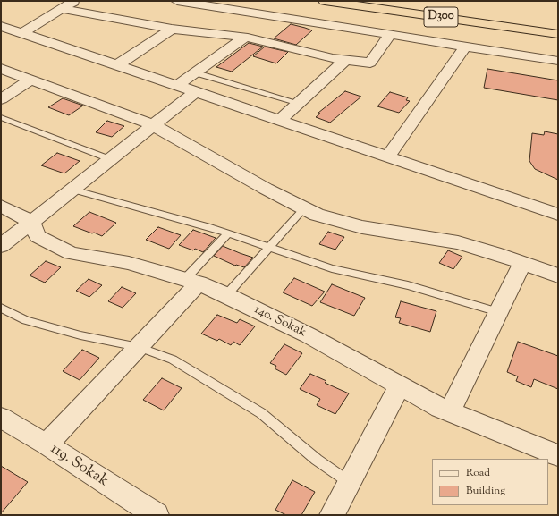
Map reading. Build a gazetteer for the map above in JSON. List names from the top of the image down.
{
  "streets": {
    "highway": ["D300"],
    "street": ["140. Sokak", "119. Sokak"]
  },
  "legend": ["Road", "Building"]
}
